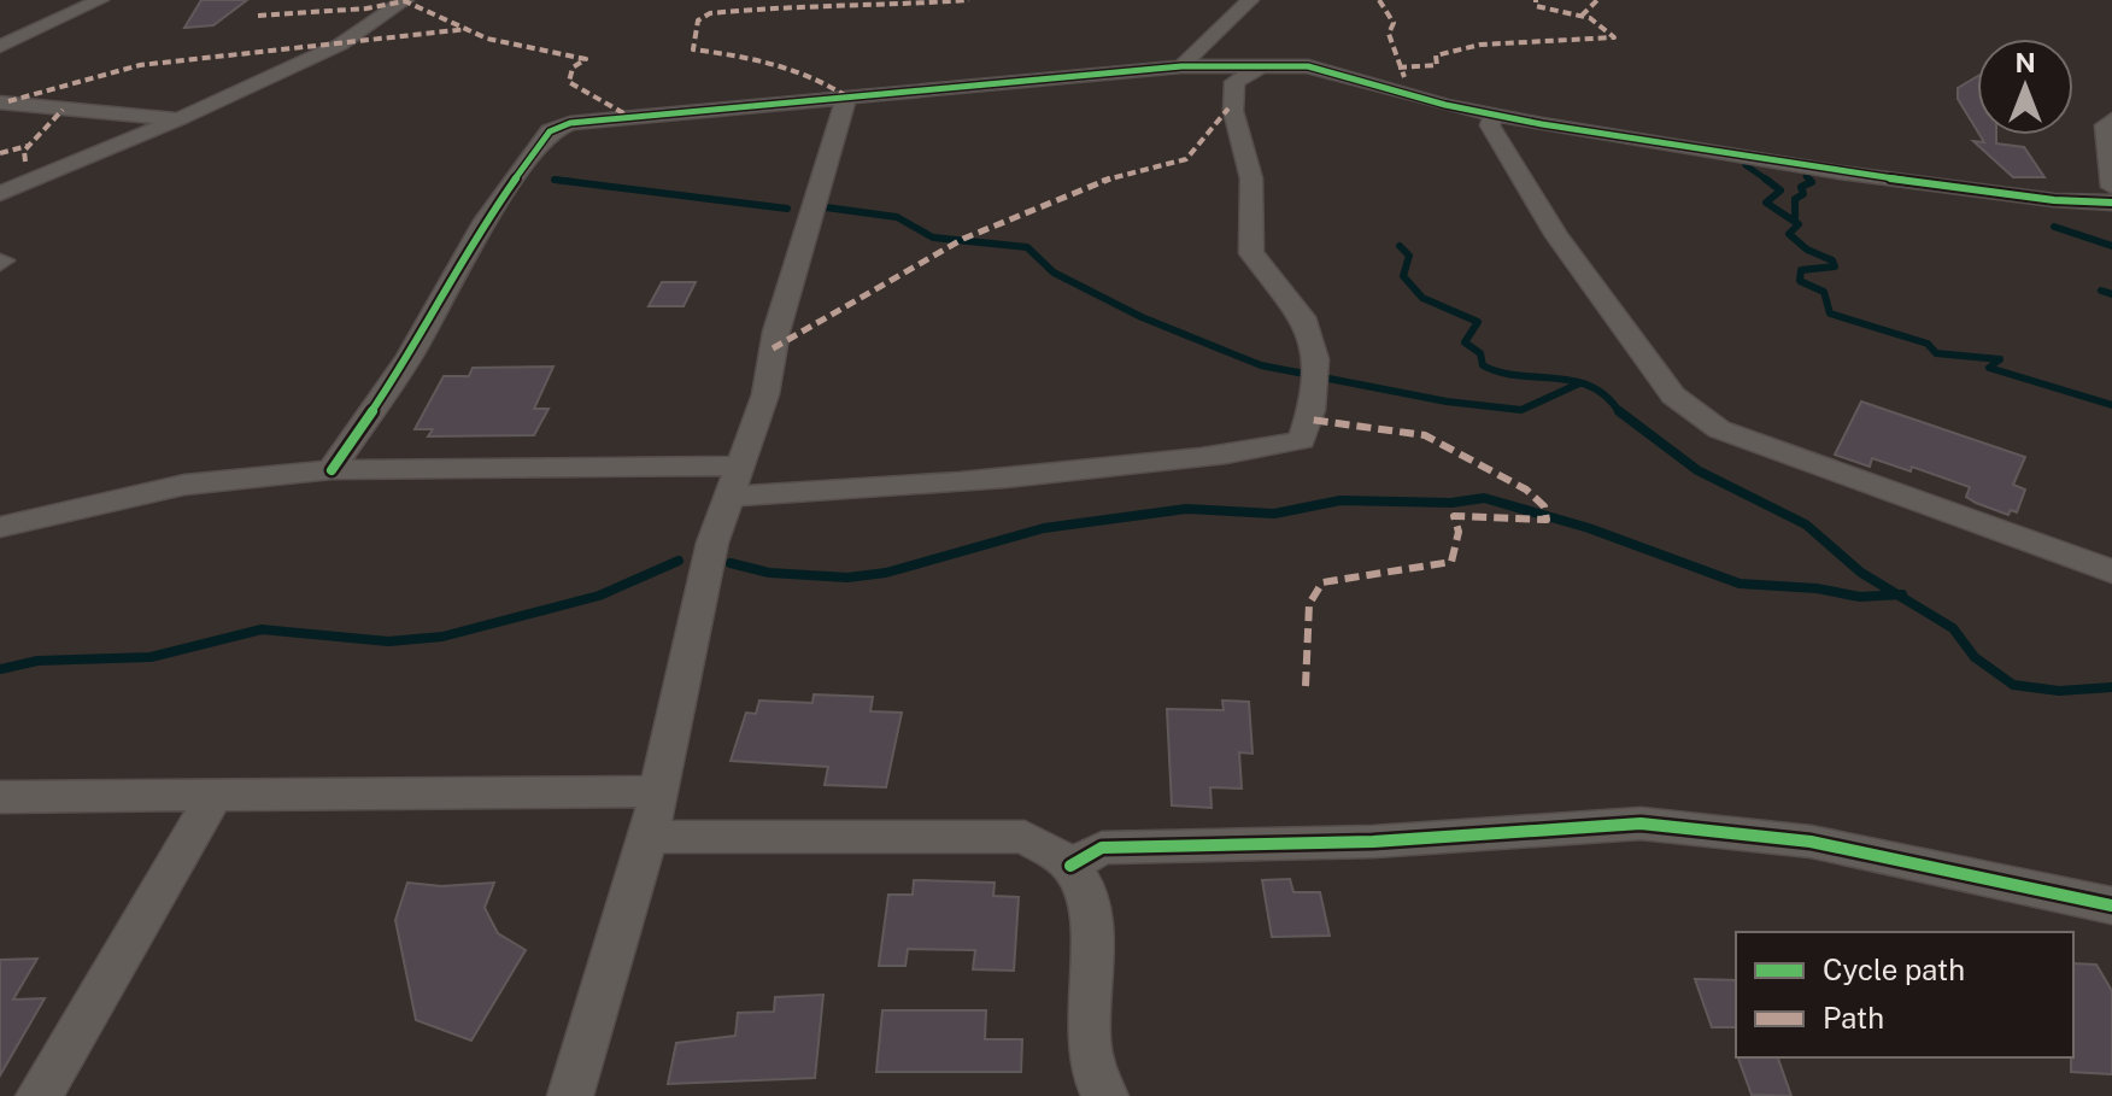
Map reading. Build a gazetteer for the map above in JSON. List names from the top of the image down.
{
  "legend": ["Cycle path", "Path"],
  "north": "top"
}
